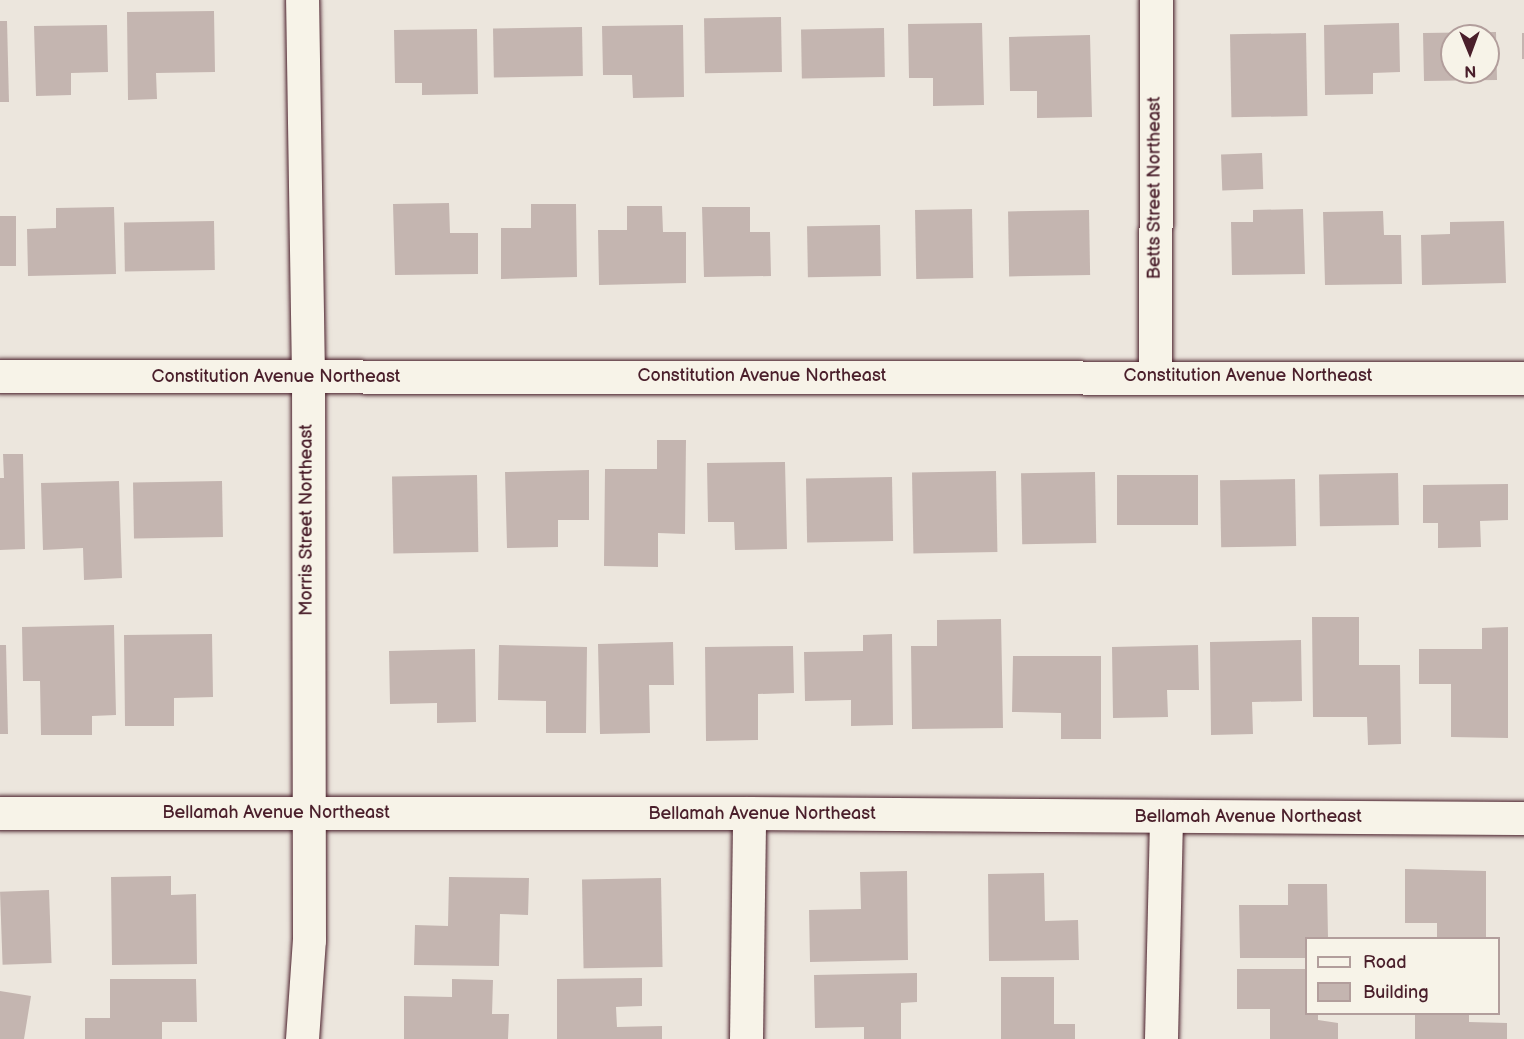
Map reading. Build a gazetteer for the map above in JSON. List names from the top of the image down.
{
  "streets": {
    "street": [
      "Betts Street Northeast",
      "Constitution Avenue Northeast",
      "Morris Street Northeast",
      "Bellamah Avenue Northeast"
    ]
  },
  "crossings": [
    ["Betts Street Northeast", "Constitution Avenue Northeast"],
    ["Constitution Avenue Northeast", "Morris Street Northeast"],
    ["Morris Street Northeast", "Bellamah Avenue Northeast"]
  ],
  "legend": ["Road", "Building"],
  "north": "bottom"
}
